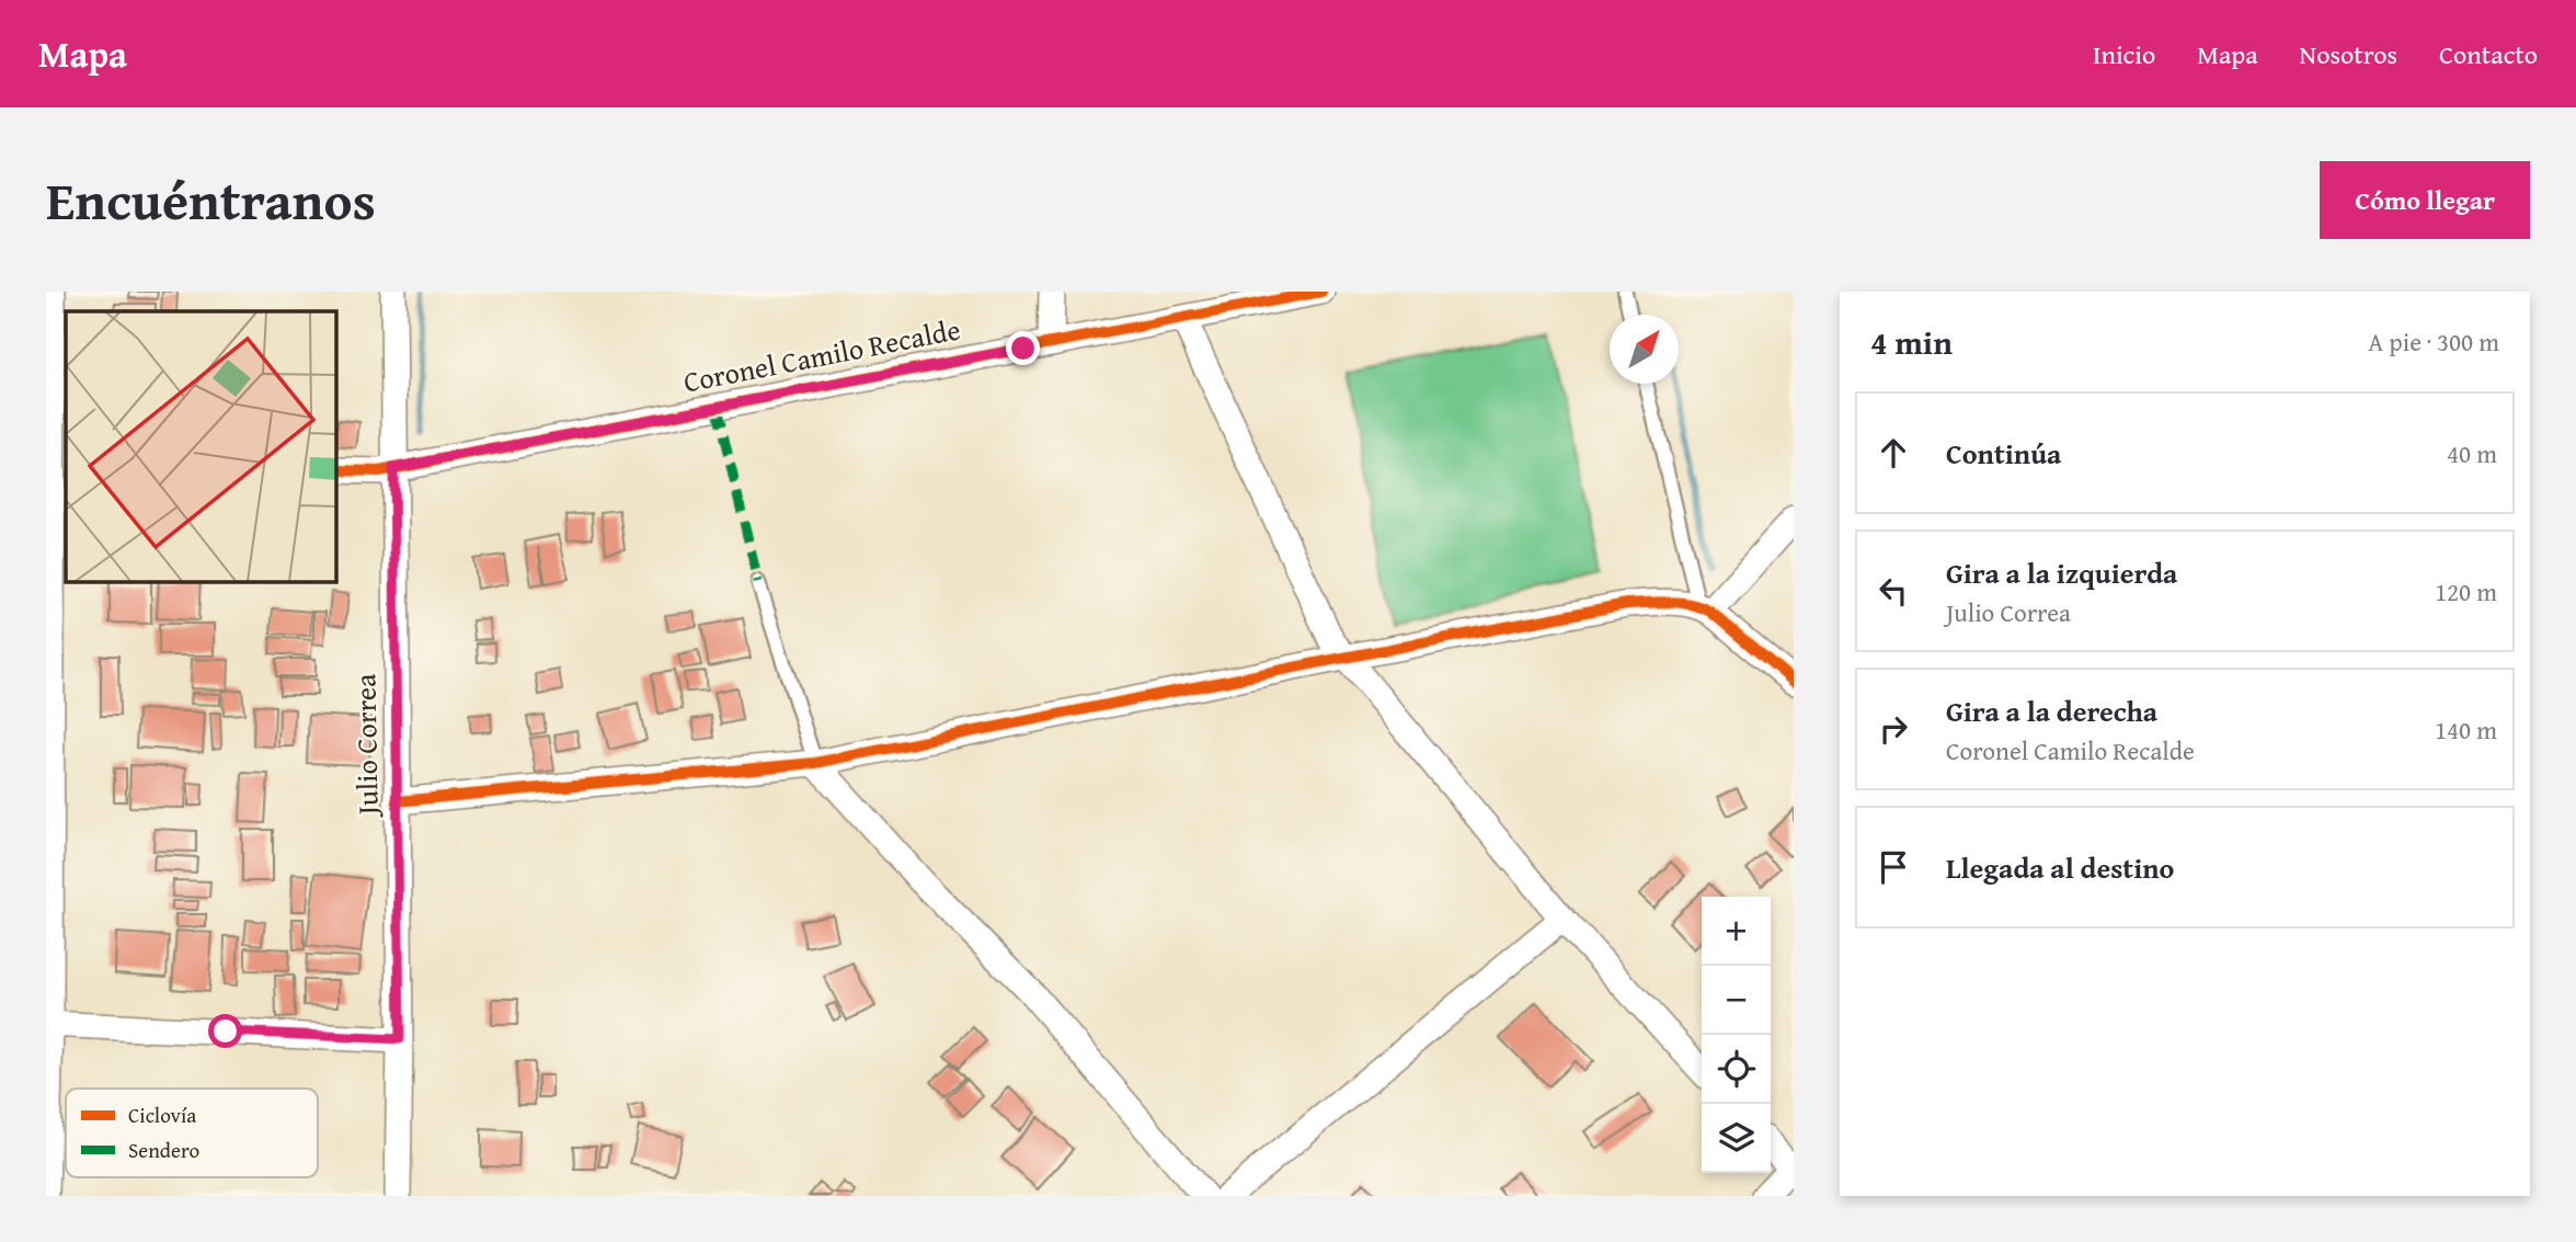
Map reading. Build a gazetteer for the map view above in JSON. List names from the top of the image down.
{
  "streets": {
    "street": ["Coronel Camilo Recalde", "Julio Correa"]
  },
  "crossings": [
    ["Coronel Camilo Recalde", "Julio Correa"]
  ],
  "legend": ["Ciclovía", "Sendero"],
  "north": "top right",
  "page": {
    "header": "Mapa",
    "nav": [
      "Inicio",
      "Mapa",
      "Nosotros",
      "Contacto"
    ],
    "title": "Encuéntranos",
    "buttons": "Cómo llegar",
    "heading": ["4 min", "A pie · 300 m"],
    "list": [
      ["Continúa", "40 m"],
      ["Gira a la izquierda", "Julio Correa", "120 m"],
      ["Gira a la derecha", "Coronel Camilo Recalde", "140 m"],
      "Llegada al destino"
    ],
    "map_buttons": ["+", "−"]
  }
}
